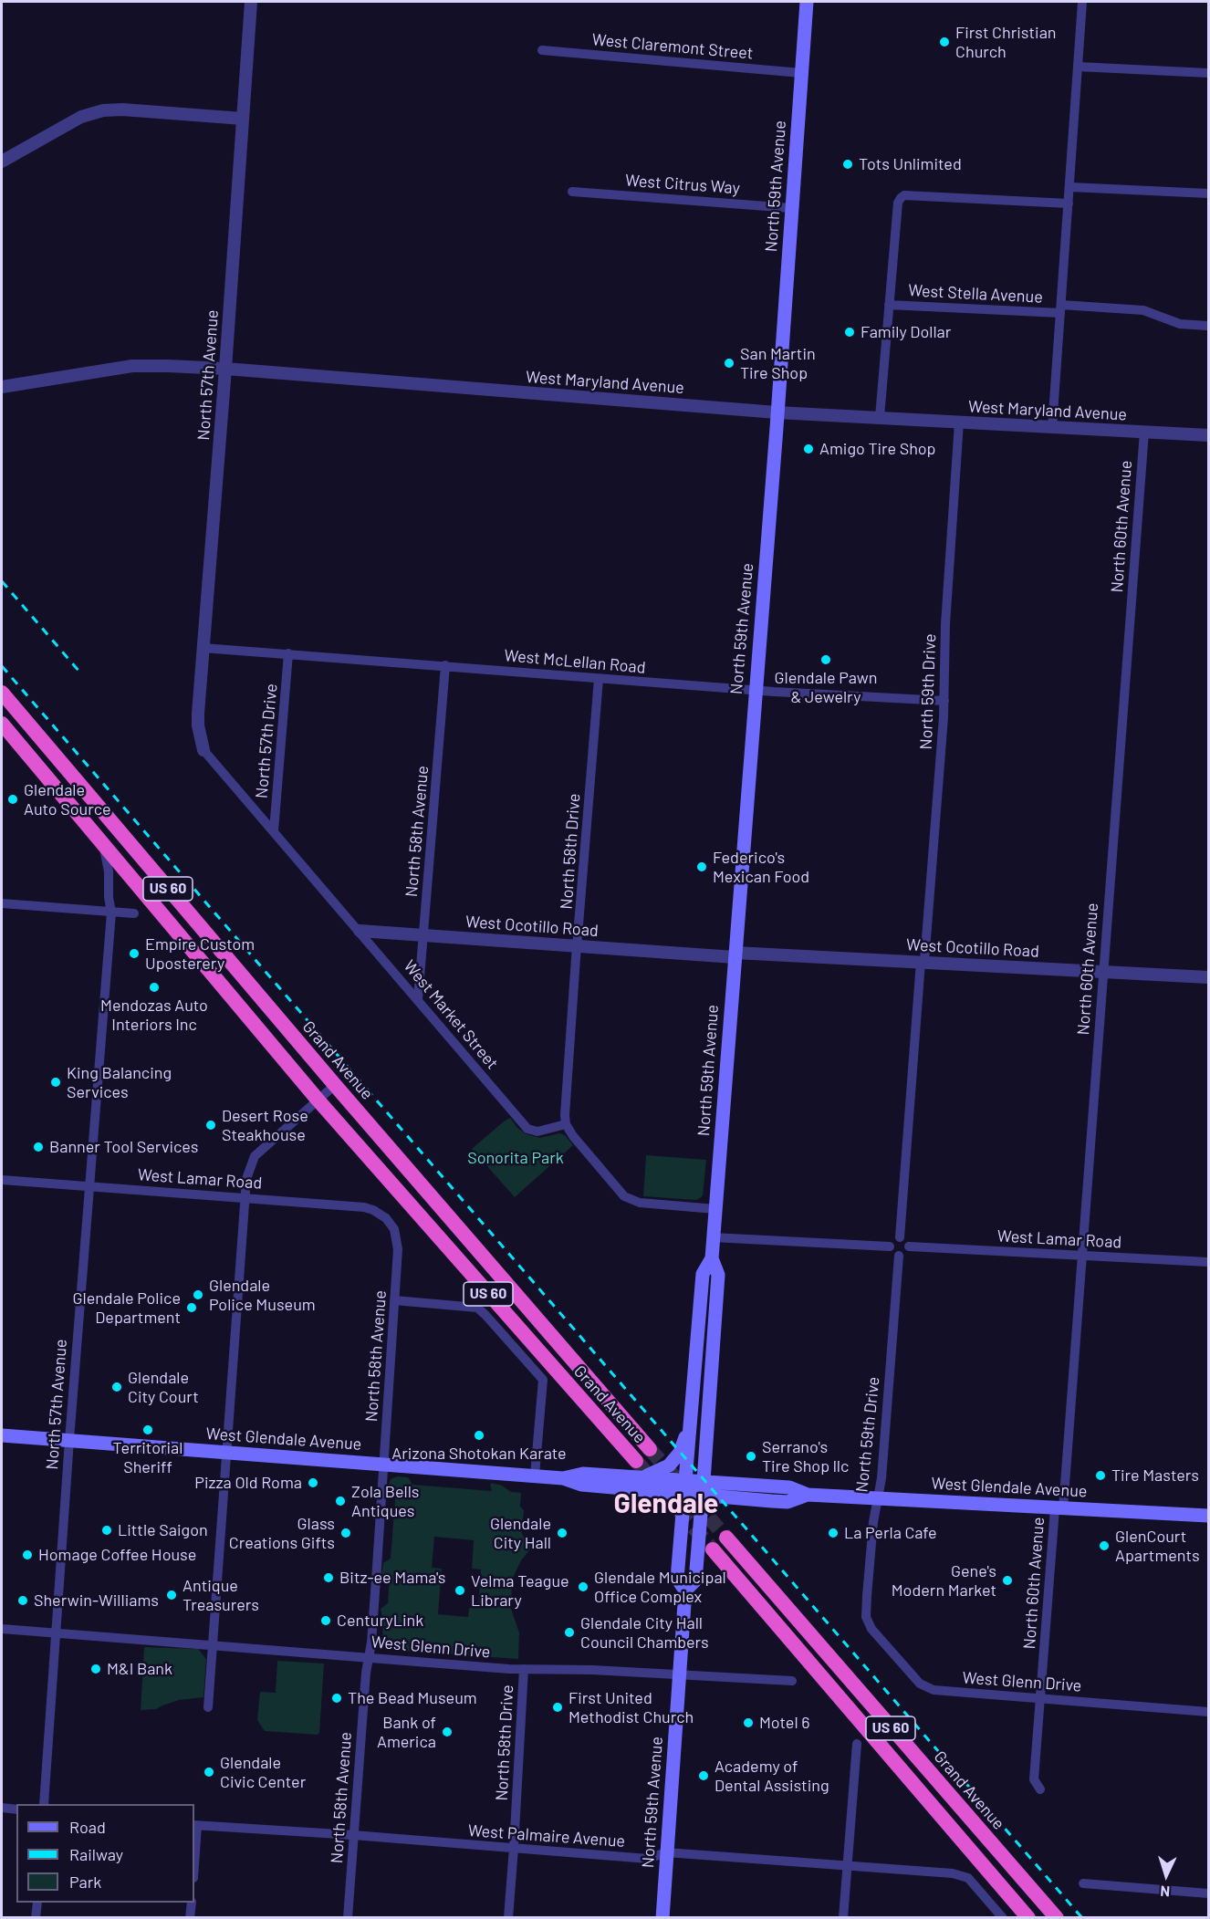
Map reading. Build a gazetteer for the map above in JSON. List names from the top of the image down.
{
  "streets": {
    "highway": ["US 60", "Grand Avenue"],
    "main road": ["North 59th Avenue", "West Glendale Avenue"],
    "street": [
      "West Claremont Street",
      "West Citrus Way",
      "West Stella Avenue",
      "North 57th Avenue",
      "West Maryland Avenue",
      "North 60th Avenue",
      "West McLellan Road",
      "North 59th Drive",
      "North 57th Drive",
      "North 58th Avenue",
      "North 58th Drive",
      "West Ocotillo Road",
      "West Market Street",
      "West Lamar Road",
      "West Glenn Drive",
      "West Palmaire Avenue"
    ]
  },
  "crossings": [
    ["West Claremont Street", "North 59th Avenue"],
    ["West Citrus Way", "North 59th Avenue"],
    ["North 59th Avenue", "West Maryland Avenue"],
    ["North 59th Avenue", "West McLellan Road"],
    ["North 59th Avenue", "West Ocotillo Road"],
    ["North 59th Avenue", "West Glendale Avenue"],
    ["North 59th Avenue", "West Glenn Drive"],
    ["North 59th Avenue", "West Palmaire Avenue"],
    ["North 57th Avenue", "West Maryland Avenue"],
    ["North 57th Avenue", "West McLellan Road"],
    ["North 57th Avenue", "West Market Street"],
    ["North 57th Avenue", "Grand Avenue"],
    ["North 57th Avenue", "West Lamar Road"],
    ["North 57th Avenue", "West Glendale Avenue"],
    ["North 57th Avenue", "West Glenn Drive"],
    ["West Maryland Avenue", "North 60th Avenue"],
    ["West Maryland Avenue", "North 59th Drive"],
    ["North 60th Avenue", "West Ocotillo Road"],
    ["North 60th Avenue", "West Lamar Road"],
    ["North 60th Avenue", "West Glendale Avenue"],
    ["North 60th Avenue", "West Glenn Drive"],
    ["West McLellan Road", "North 59th Drive"],
    ["West McLellan Road", "North 57th Drive"],
    ["West McLellan Road", "North 58th Avenue"],
    ["West McLellan Road", "North 58th Drive"],
    ["North 59th Drive", "West Ocotillo Road"],
    ["North 59th Drive", "West Lamar Road"],
    ["North 59th Drive", "West Glendale Avenue"],
    ["North 59th Drive", "West Glenn Drive"],
    ["North 57th Drive", "West Market Street"],
    ["North 58th Avenue", "West Ocotillo Road"],
    ["North 58th Avenue", "West Market Street"],
    ["North 58th Avenue", "West Lamar Road"],
    ["North 58th Avenue", "West Glendale Avenue"],
    ["North 58th Avenue", "West Glenn Drive"],
    ["North 58th Avenue", "West Palmaire Avenue"],
    ["North 58th Drive", "West Ocotillo Road"],
    ["North 58th Drive", "West Market Street"],
    ["North 58th Drive", "West Glenn Drive"],
    ["North 58th Drive", "West Palmaire Avenue"],
    ["West Ocotillo Road", "West Market Street"]
  ],
  "districts": ["Glendale"],
  "parks": ["Sonorita Park"],
  "places": [
    "First Christian Church",
    "Tots Unlimited",
    "Family Dollar",
    "San Martin Tire Shop",
    "Amigo Tire Shop",
    "Glendale Pawn & Jewelry",
    "Glendale Auto Source",
    "Federico's Mexican Food",
    "Empire Custom Uposterery",
    "Mendozas Auto Interiors Inc",
    "King Balancing Services",
    "Desert Rose Steakhouse",
    "Banner Tool Services",
    "Glendale Police Museum",
    "Glendale Police Department",
    "Glendale City Court",
    "Territorial Sheriff",
    "Arizona Shotokan Karate",
    "Serrano's Tire Shop llc",
    "Tire Masters",
    "Pizza Old Roma",
    "Zola Bells Antiques",
    "Little Saigon",
    "Glass Creations Gifts",
    "Glendale City Hall",
    "La Perla Cafe",
    "GlenCourt Apartments",
    "Homage Coffee House",
    "Bitz-ee Mama's",
    "Gene's Modern Market",
    "Glendale Municipal Office Complex",
    "Velma Teague Library",
    "Antique Treasurers",
    "Sherwin-Williams",
    "CenturyLink",
    "Glendale City Hall Council Chambers",
    "M&I Bank",
    "The Bead Museum",
    "First United Methodist Church",
    "Motel 6",
    "Bank of America",
    "Glendale Civic Center",
    "Academy of Dental Assisting"
  ],
  "legend": ["Road", "Railway", "Park"],
  "north": "bottom"
}
